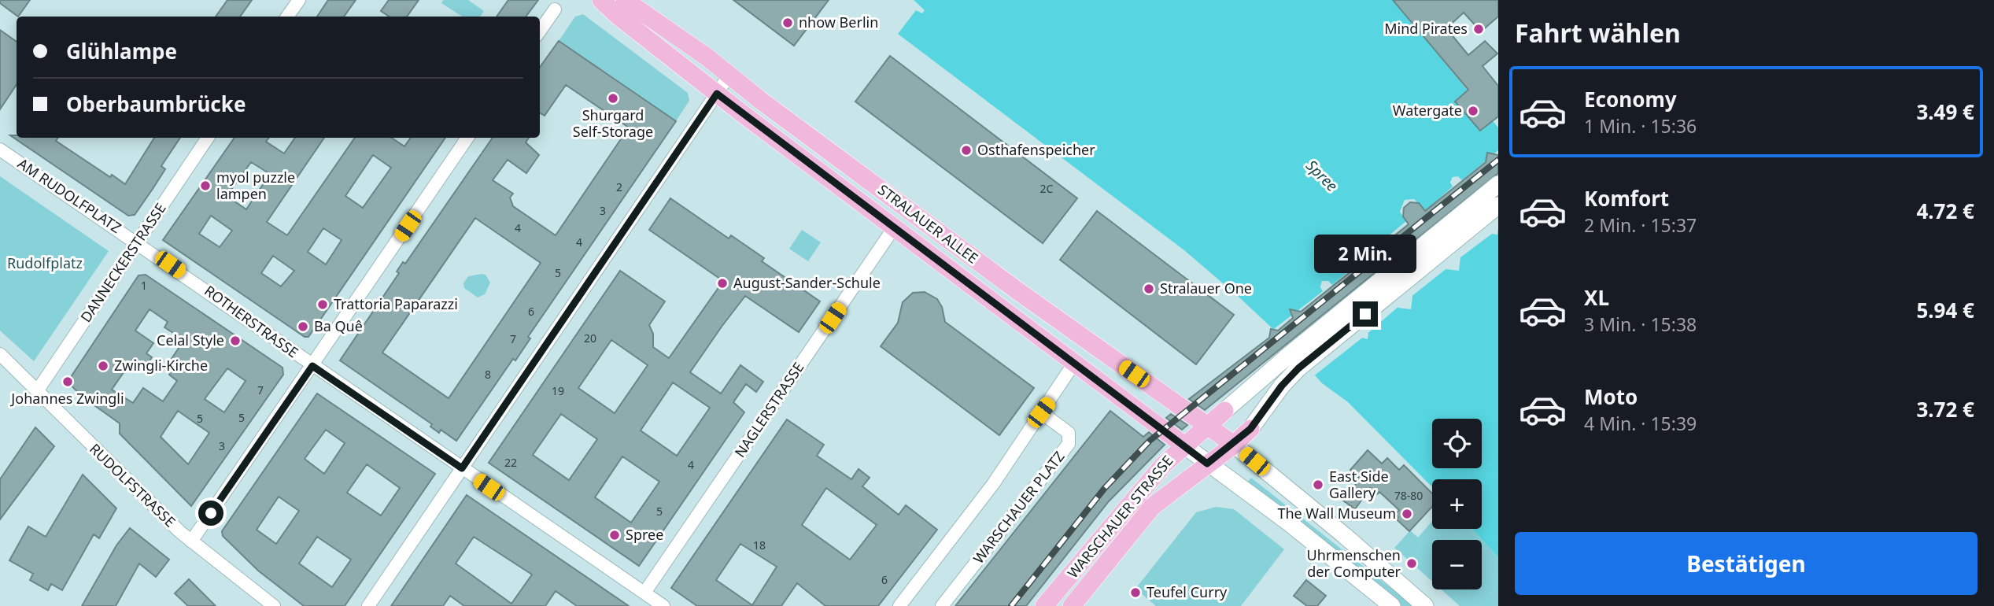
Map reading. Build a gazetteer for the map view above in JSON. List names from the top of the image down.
{
  "streets": {
    "main road": ["STRALAUER ALLEE", "WARSCHAUER STRASSE"],
    "street": [
      "AM RUDOLFPLATZ",
      "DANNECKERSTRASSE",
      "ROTHERSTRASSE",
      "NAGLERSTRASSE",
      "RUDOLFSTRASSE",
      "WARSCHAUER PLATZ"
    ]
  },
  "crossings": [
    ["AM RUDOLFPLATZ", "DANNECKERSTRASSE"],
    ["AM RUDOLFPLATZ", "ROTHERSTRASSE"],
    ["STRALAUER ALLEE", "NAGLERSTRASSE"],
    ["STRALAUER ALLEE", "WARSCHAUER STRASSE"],
    ["DANNECKERSTRASSE", "ROTHERSTRASSE"],
    ["DANNECKERSTRASSE", "RUDOLFSTRASSE"],
    ["ROTHERSTRASSE", "NAGLERSTRASSE"]
  ],
  "water": ["Spree"],
  "parks": ["Rudolfplatz"],
  "places": [
    "nhow Berlin",
    "Mind Pirates",
    "Shurgard Self-Storage",
    "Watergate",
    "Osthafenspeicher",
    "myol puzzle lampen",
    "August-Sander-Schule",
    "Stralauer One",
    "Trattoria Paparazzi",
    "Ba Quê",
    "Celal Style",
    "Zwingli-Kirche",
    "Johannes Zwingli",
    "East Side Gallery",
    "The Wall Museum",
    "Spree",
    "Uhrmenschen der Computer",
    "Teufel Curry"
  ],
  "house_numbers": [
    "2",
    "2C",
    "3",
    "4",
    "4",
    "5",
    "1",
    "6",
    "20",
    "7",
    "8",
    "7",
    "19",
    "5",
    "5",
    "3",
    "22",
    "4",
    "78-80",
    "5",
    "18",
    "6"
  ],
  "page": {
    "heading": "Fahrt wählen",
    "banner": ["Glühlampe", "Oberbaumbrücke"],
    "list": [
      {
        "name": "Economy",
        "note": "1 Min. · 15:36",
        "value": "3.49 €"
      },
      {
        "name": "Komfort",
        "note": "2 Min. · 15:37",
        "value": "4.72 €"
      },
      {
        "name": "XL",
        "note": "3 Min. · 15:38",
        "value": "5.94 €"
      },
      {
        "name": "Moto",
        "note": "4 Min. · 15:39",
        "value": "3.72 €"
      }
    ],
    "bubble": "2 Min.",
    "map_buttons": ["+", "−"],
    "buttons": "Bestätigen"
  }
}
